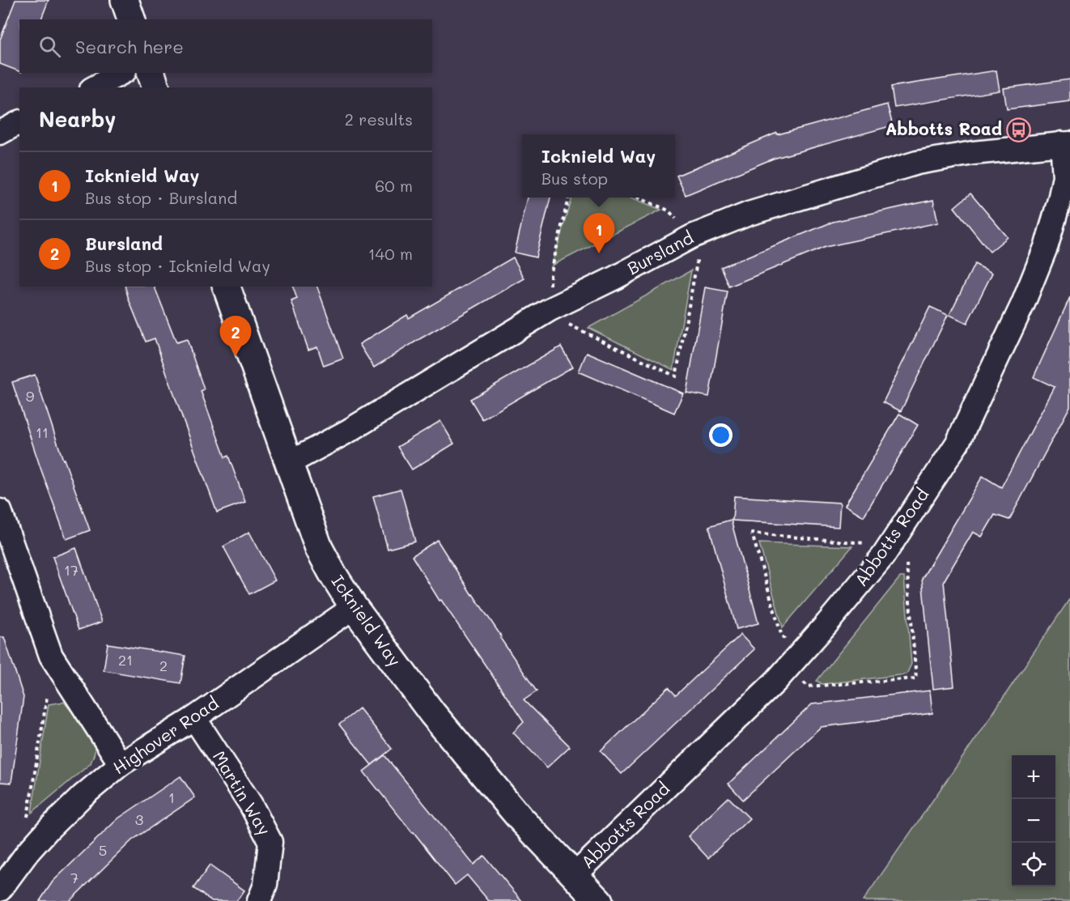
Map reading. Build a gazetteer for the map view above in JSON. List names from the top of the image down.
{
  "streets": {
    "street": [
      "Bursland",
      "Abbotts Road",
      "Icknield Way",
      "Highover Road",
      "Martin Way"
    ]
  },
  "crossings": [
    ["Bursland", "Abbotts Road"],
    ["Bursland", "Icknield Way"],
    ["Abbotts Road", "Icknield Way"],
    ["Icknield Way", "Highover Road"],
    ["Highover Road", "Martin Way"]
  ],
  "places": {
    "bus stop": ["Abbotts Road"]
  },
  "house_numbers": [
    "9",
    "11",
    "17",
    "21",
    "2",
    "1",
    "3",
    "5",
    "7"
  ],
  "page": {
    "search": "Search here",
    "heading": ["Nearby", "2 results"],
    "popup": ["Icknield Way", "Bus stop"],
    "list": [
      {
        "mark": "1",
        "name": "Icknield Way",
        "note": "Bus stop · Bursland",
        "value": "60 m"
      },
      {
        "mark": "2",
        "name": "Bursland",
        "note": "Bus stop · Icknield Way",
        "value": "140 m"
      }
    ],
    "pins": ["1", "2"],
    "map_buttons": ["+", "−"]
  }
}
